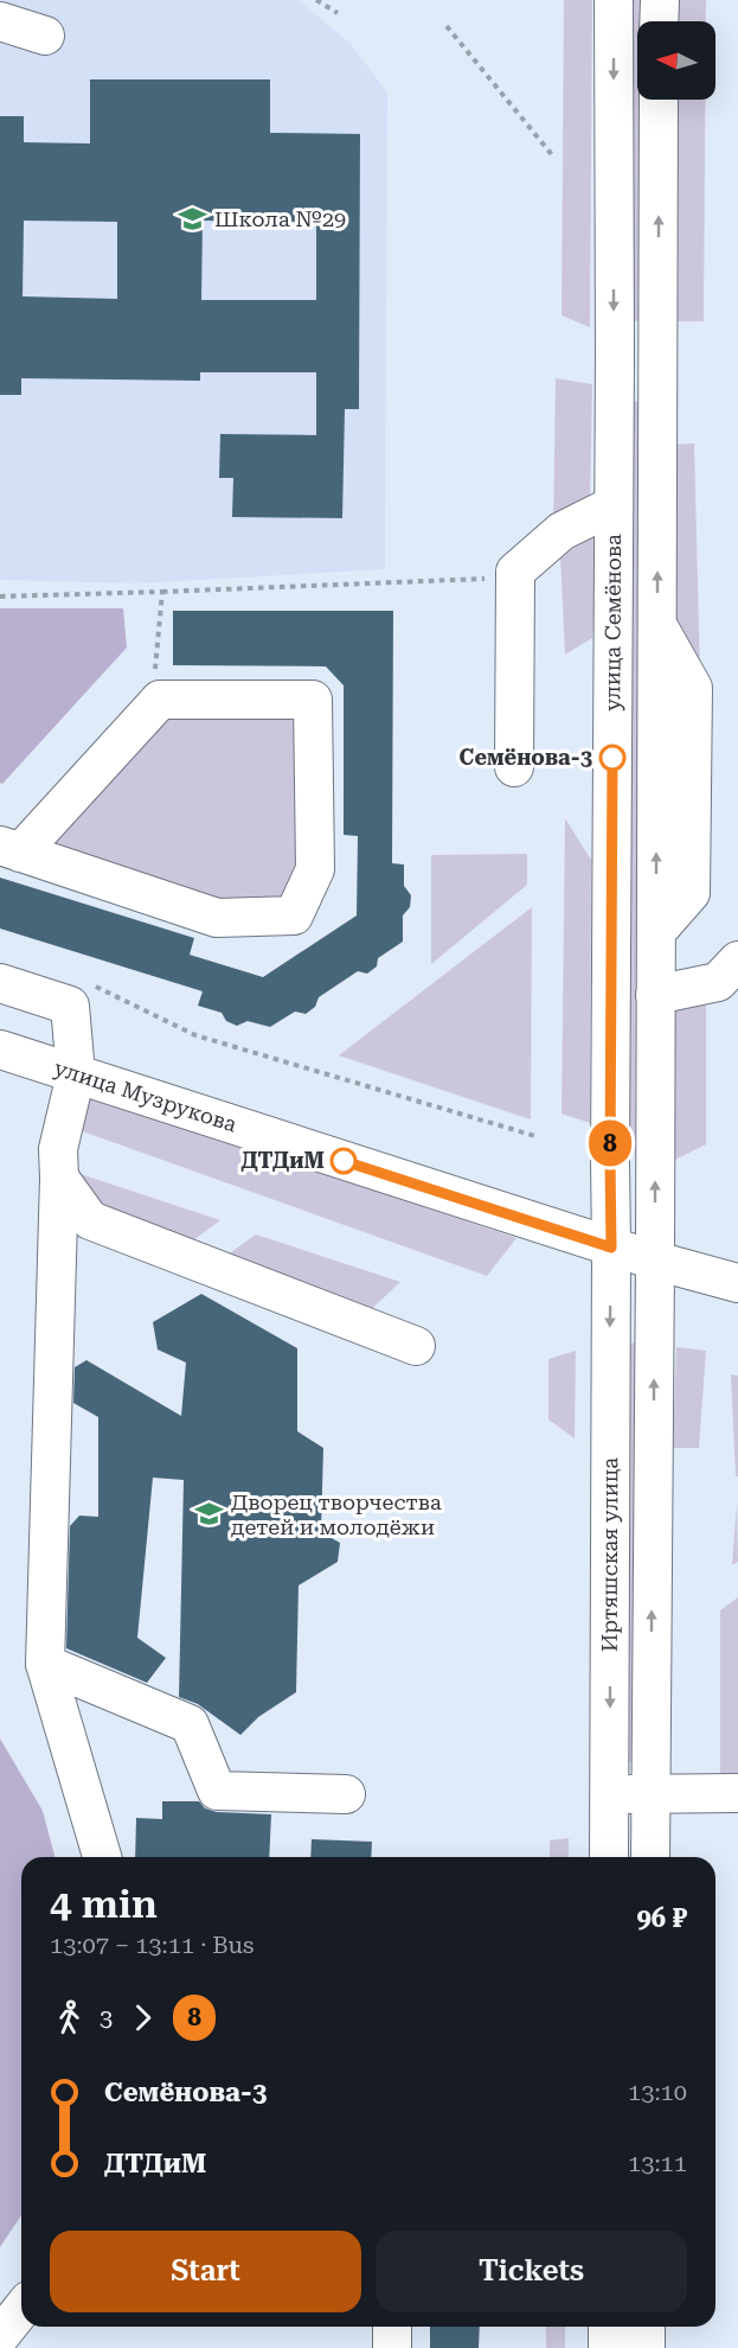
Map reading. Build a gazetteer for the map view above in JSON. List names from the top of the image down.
{
  "streets": {
    "street": ["улица Семёнова", "улица Музрукова", "Иртяшская улица"]
  },
  "crossings": [
    ["улица Семёнова", "улица Музрукова"],
    ["улица Семёнова", "Иртяшская улица"],
    ["улица Музрукова", "Иртяшская улица"]
  ],
  "places": {
    "school or university": ["Школа №29", "Дворец творчества детей и молодёжи"],
    "other": ["Семёнова-3", "ДТДиМ"]
  },
  "lines": ["bus line 8"],
  "north": "left",
  "page": {
    "on_map": "8",
    "heading": ["4 min", "13:07 – 13:11 · Bus", "96 ₽"],
    "legs": ["3", "8"],
    "list": [
      {
        "name": "Семёнова-3",
        "value": "13:10"
      },
      {
        "name": "ДТДиМ",
        "value": "13:11"
      }
    ],
    "buttons": ["Start", "Tickets"]
  }
}
